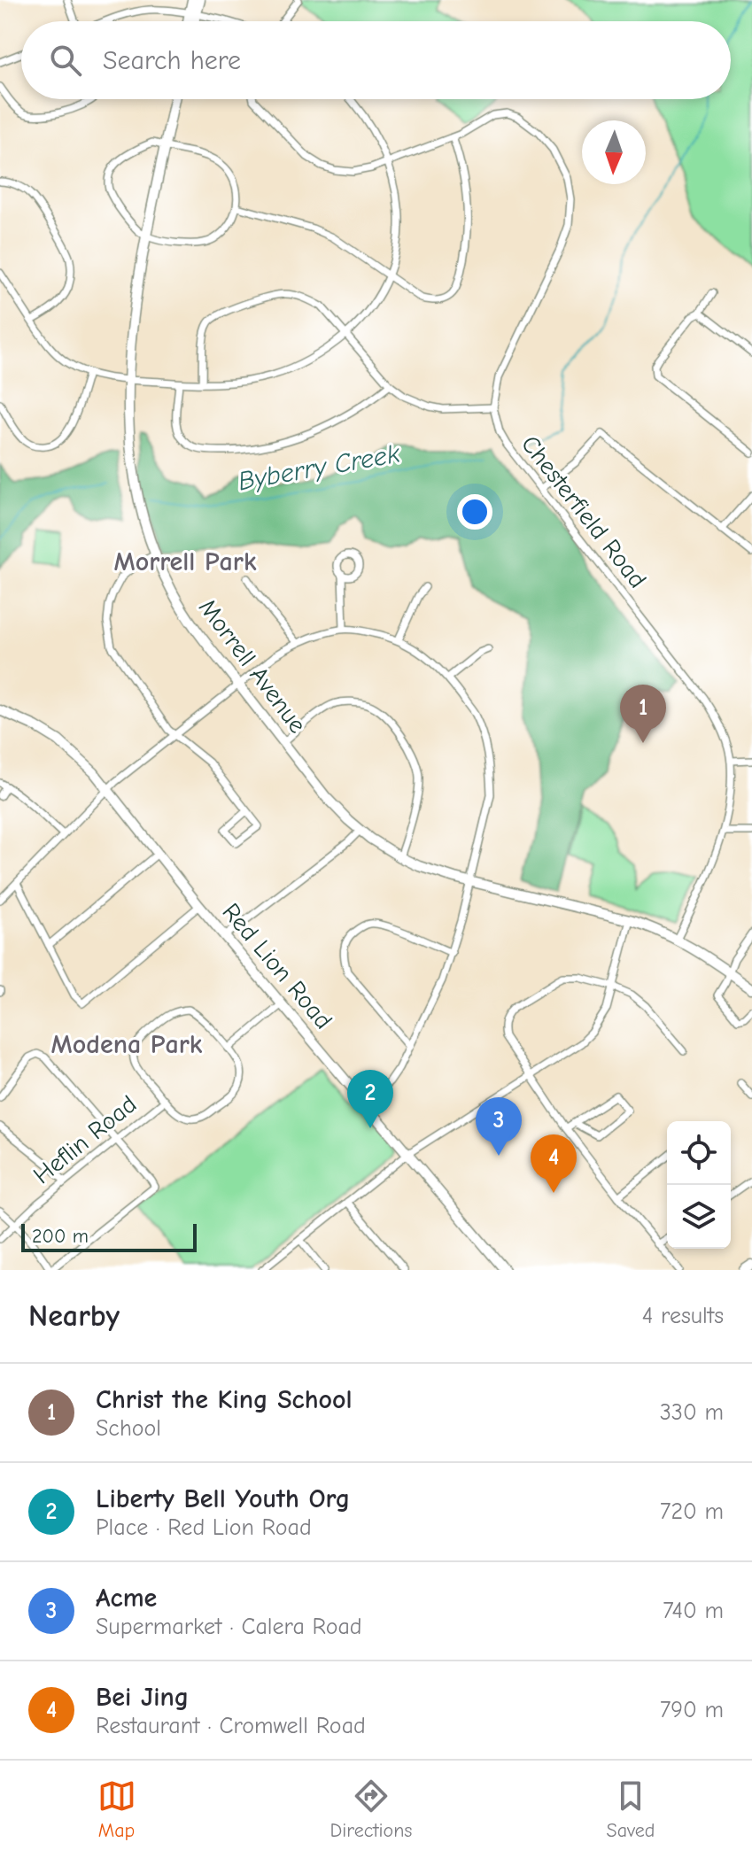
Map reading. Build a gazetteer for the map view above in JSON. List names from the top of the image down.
{
  "streets": {
    "street": [
      "Chesterfield Road",
      "Morrell Avenue",
      "Red Lion Road",
      "Heflin Road"
    ]
  },
  "crossings": [
    ["Chesterfield Road", "Morrell Avenue"]
  ],
  "districts": ["Morrell Park", "Modena Park"],
  "water": ["Byberry Creek"],
  "scale_bar": "200 m",
  "north": "bottom",
  "page": {
    "search": "Search here",
    "pins": [
      "1",
      "2",
      "3",
      "4"
    ],
    "scale": "200 m",
    "heading": ["Nearby", "4 results"],
    "list": [
      {
        "mark": "1",
        "name": "Christ the King School",
        "note": "School",
        "value": "330 m"
      },
      {
        "mark": "2",
        "name": "Liberty Bell Youth Org",
        "note": "Place · Red Lion Road",
        "value": "720 m"
      },
      {
        "mark": "3",
        "name": "Acme",
        "note": "Supermarket · Calera Road",
        "value": "740 m"
      },
      {
        "mark": "4",
        "name": "Bei Jing",
        "note": "Restaurant · Cromwell Road",
        "value": "790 m"
      }
    ],
    "nav": ["Map", "Directions", "Saved"]
  }
}
